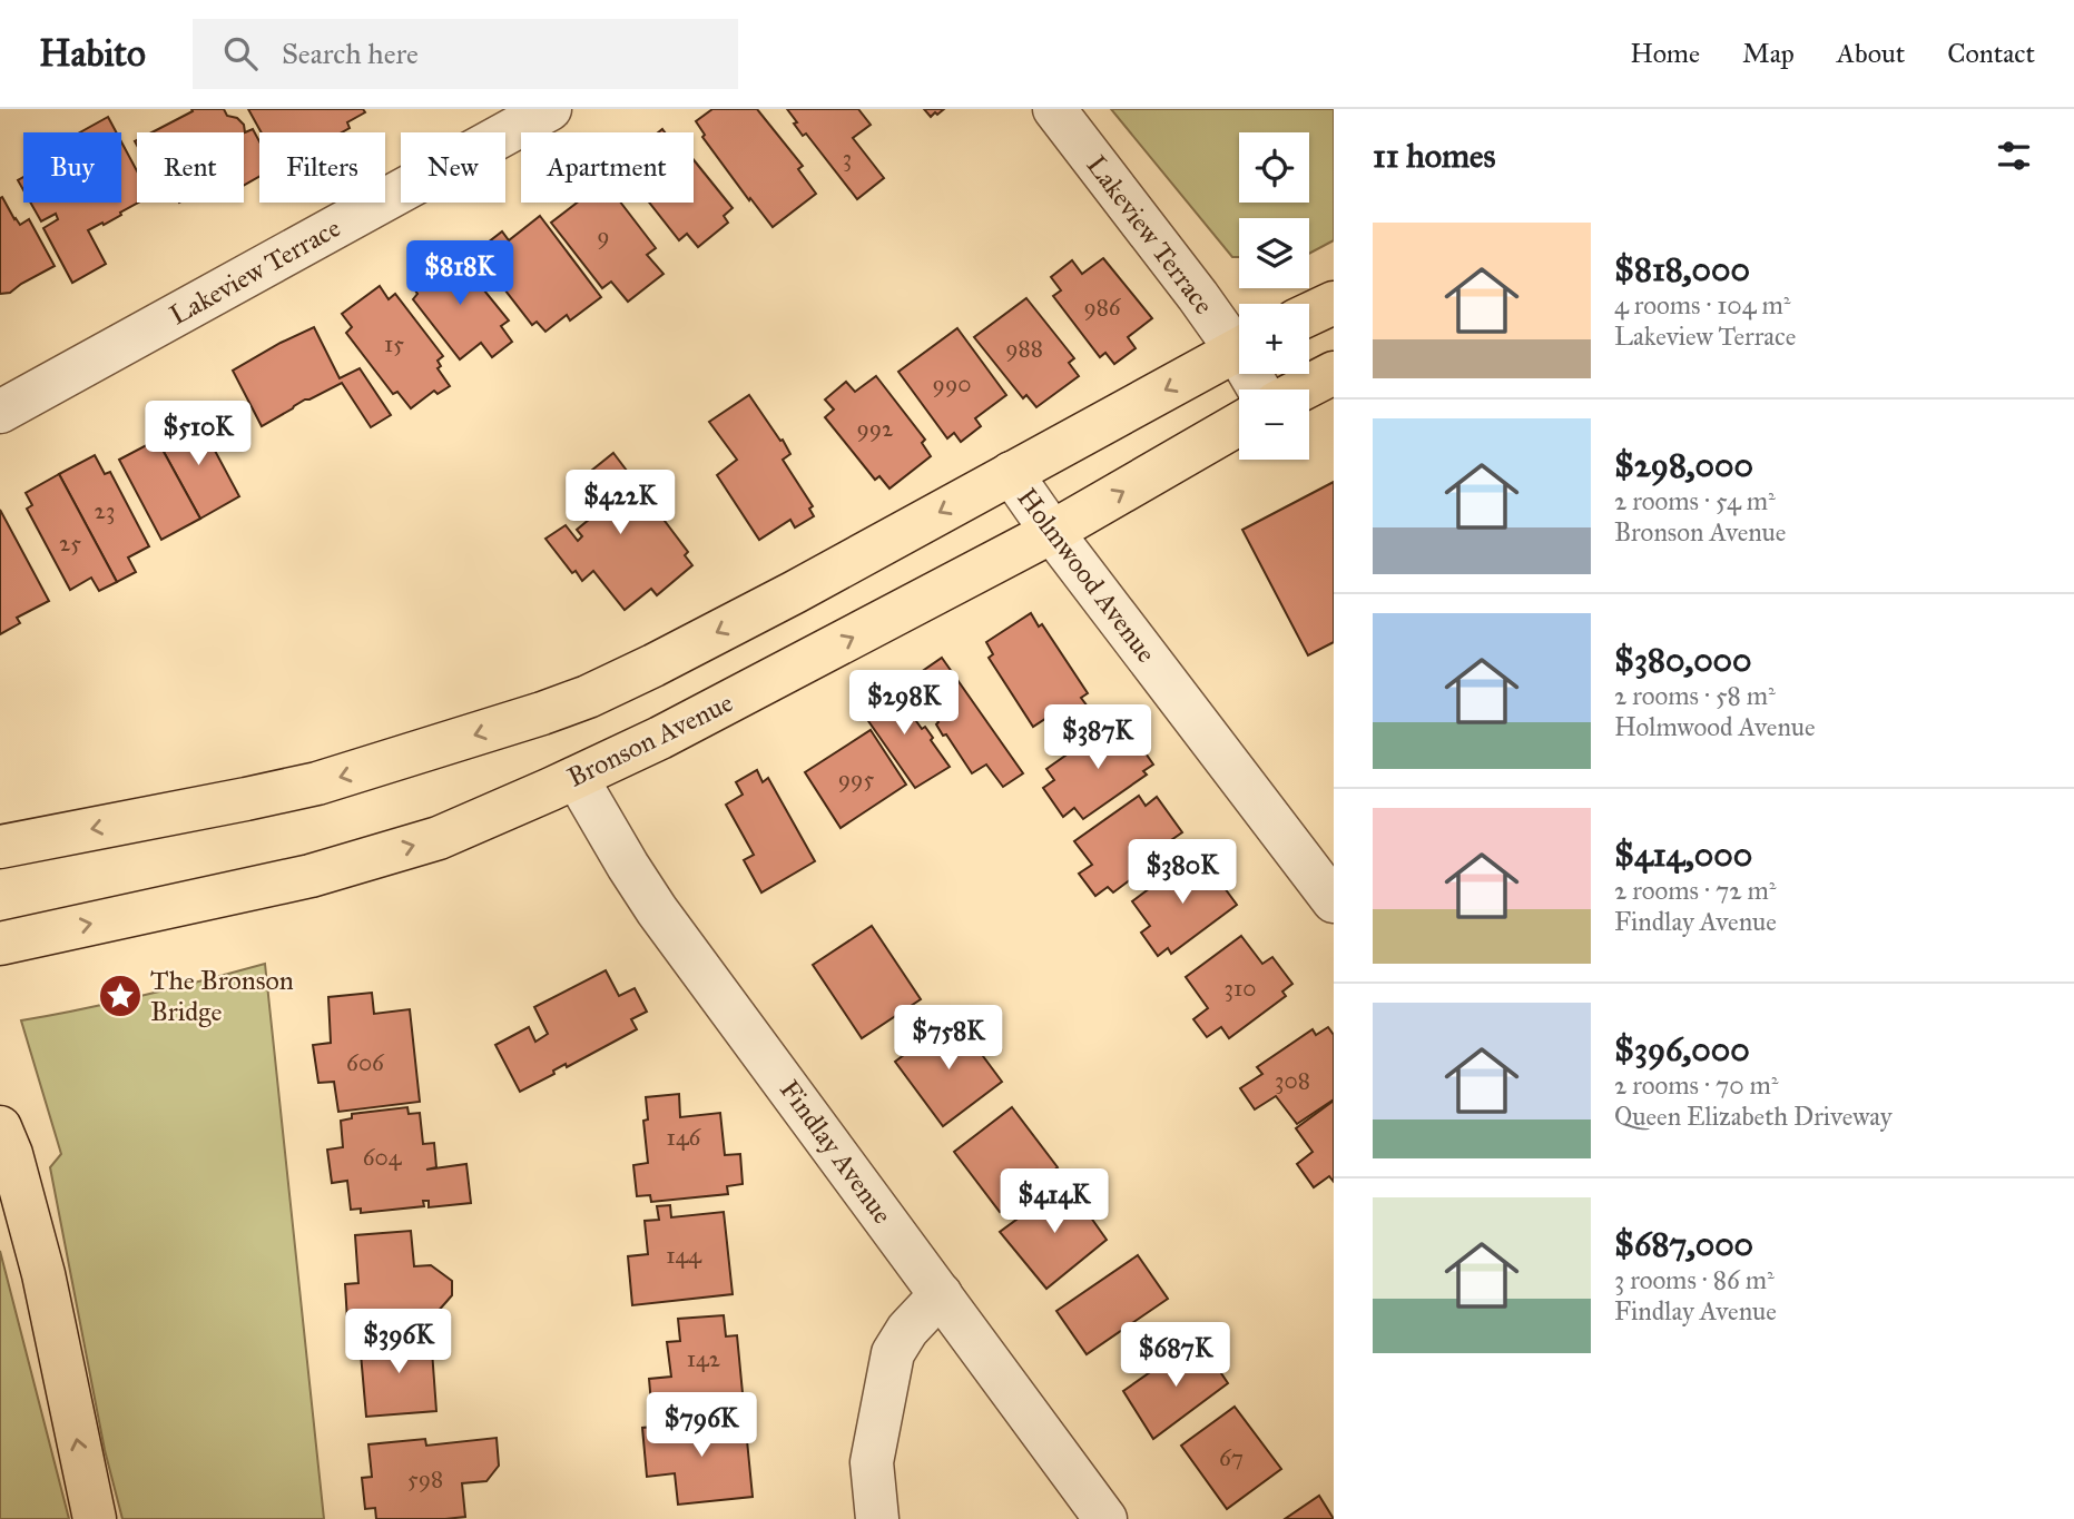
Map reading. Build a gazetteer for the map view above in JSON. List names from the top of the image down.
{
  "streets": {
    "main road": ["Bronson Avenue"],
    "street": ["Lakeview Terrace", "Holmwood Avenue", "Findlay Avenue"]
  },
  "crossings": [
    ["Holmwood Avenue", "Bronson Avenue"],
    ["Bronson Avenue", "Findlay Avenue"]
  ],
  "places": {
    "place": ["The Bronson Bridge"]
  },
  "house_numbers": [
    "3",
    "9",
    "986",
    "15",
    "988",
    "990",
    "992",
    "23",
    "25",
    "995",
    "310",
    "606",
    "308",
    "146",
    "604",
    "144",
    "142",
    "67",
    "598"
  ],
  "page": {
    "header": "Habito",
    "search": "Search here",
    "nav": [
      "Home",
      "Map",
      "About",
      "Contact"
    ],
    "heading": "11 homes",
    "map_buttons": ["+", "−"],
    "chip": [
      "Buy",
      "Rent",
      "Filters",
      "New",
      "Apartment"
    ],
    "list": [
      {
        "name": "$818,000",
        "note": "4 rooms · 104 m² · Lakeview Terrace"
      },
      {
        "name": "$298,000",
        "note": "2 rooms · 54 m² · Bronson Avenue"
      },
      {
        "name": "$380,000",
        "note": "2 rooms · 58 m² · Holmwood Avenue"
      },
      {
        "name": "$414,000",
        "note": "2 rooms · 72 m² · Findlay Avenue"
      },
      {
        "name": "$396,000",
        "note": "2 rooms · 70 m² · Queen Elizabeth Driveway"
      },
      {
        "name": "$687,000",
        "note": "3 rooms · 86 m² · Findlay Avenue"
      }
    ],
    "price": [
      "$818K",
      "$510K",
      "$422K",
      "$298K",
      "$387K",
      "$380K",
      "$758K",
      "$414K",
      "$396K",
      "$687K",
      "$796K"
    ]
  }
}
